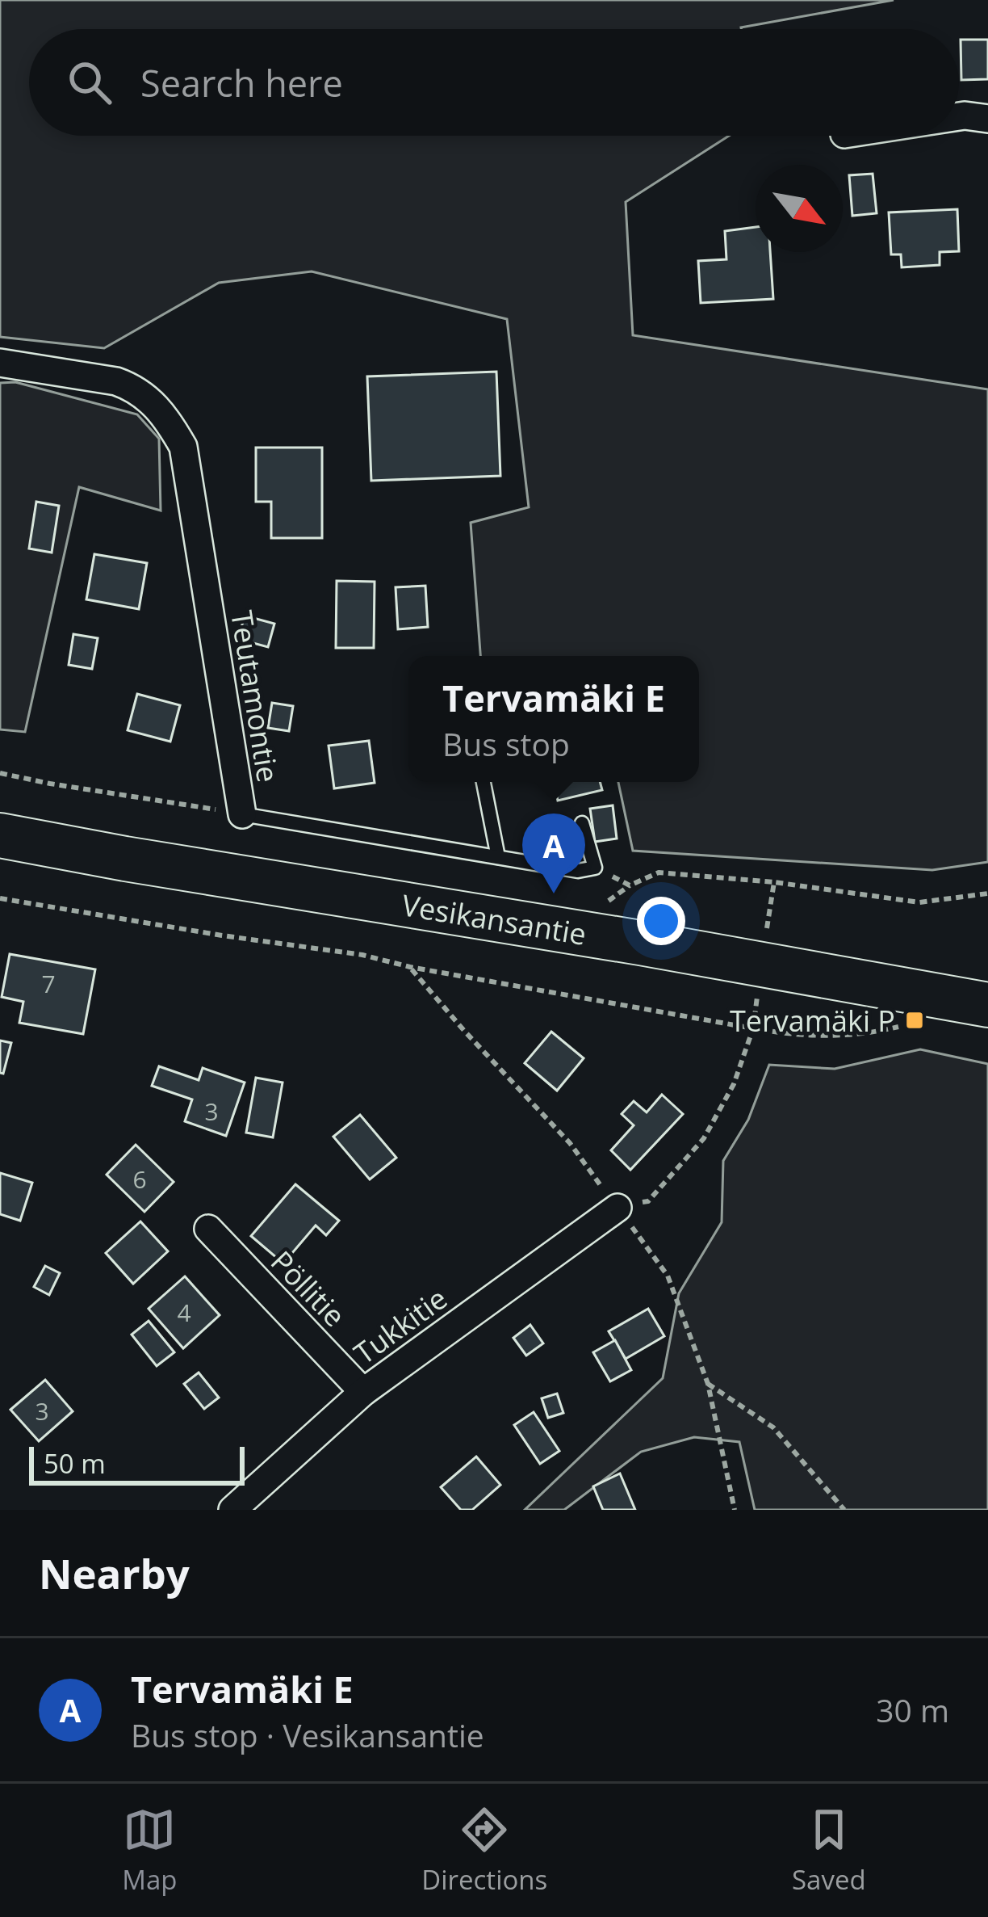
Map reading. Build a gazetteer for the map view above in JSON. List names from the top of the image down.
{
  "streets": {
    "highway": ["Vesikansantie"],
    "street": ["Teutamontie", "Pöllitie", "Tukkitie"]
  },
  "crossings": [
    ["Pöllitie", "Tukkitie"]
  ],
  "places": {
    "transit": ["Tervamäki P"]
  },
  "house_numbers": [
    "7",
    "3",
    "6",
    "4",
    "3"
  ],
  "scale_bar": "50 m",
  "north": "bottom right",
  "page": {
    "search": "Search here",
    "popup": ["Tervamäki E", "Bus stop"],
    "pins": "A",
    "scale": "50 m",
    "heading": "Nearby",
    "list": [
      {
        "mark": "A",
        "name": "Tervamäki E",
        "note": "Bus stop · Vesikansantie",
        "value": "30 m"
      }
    ],
    "nav": ["Map", "Directions", "Saved"]
  }
}
